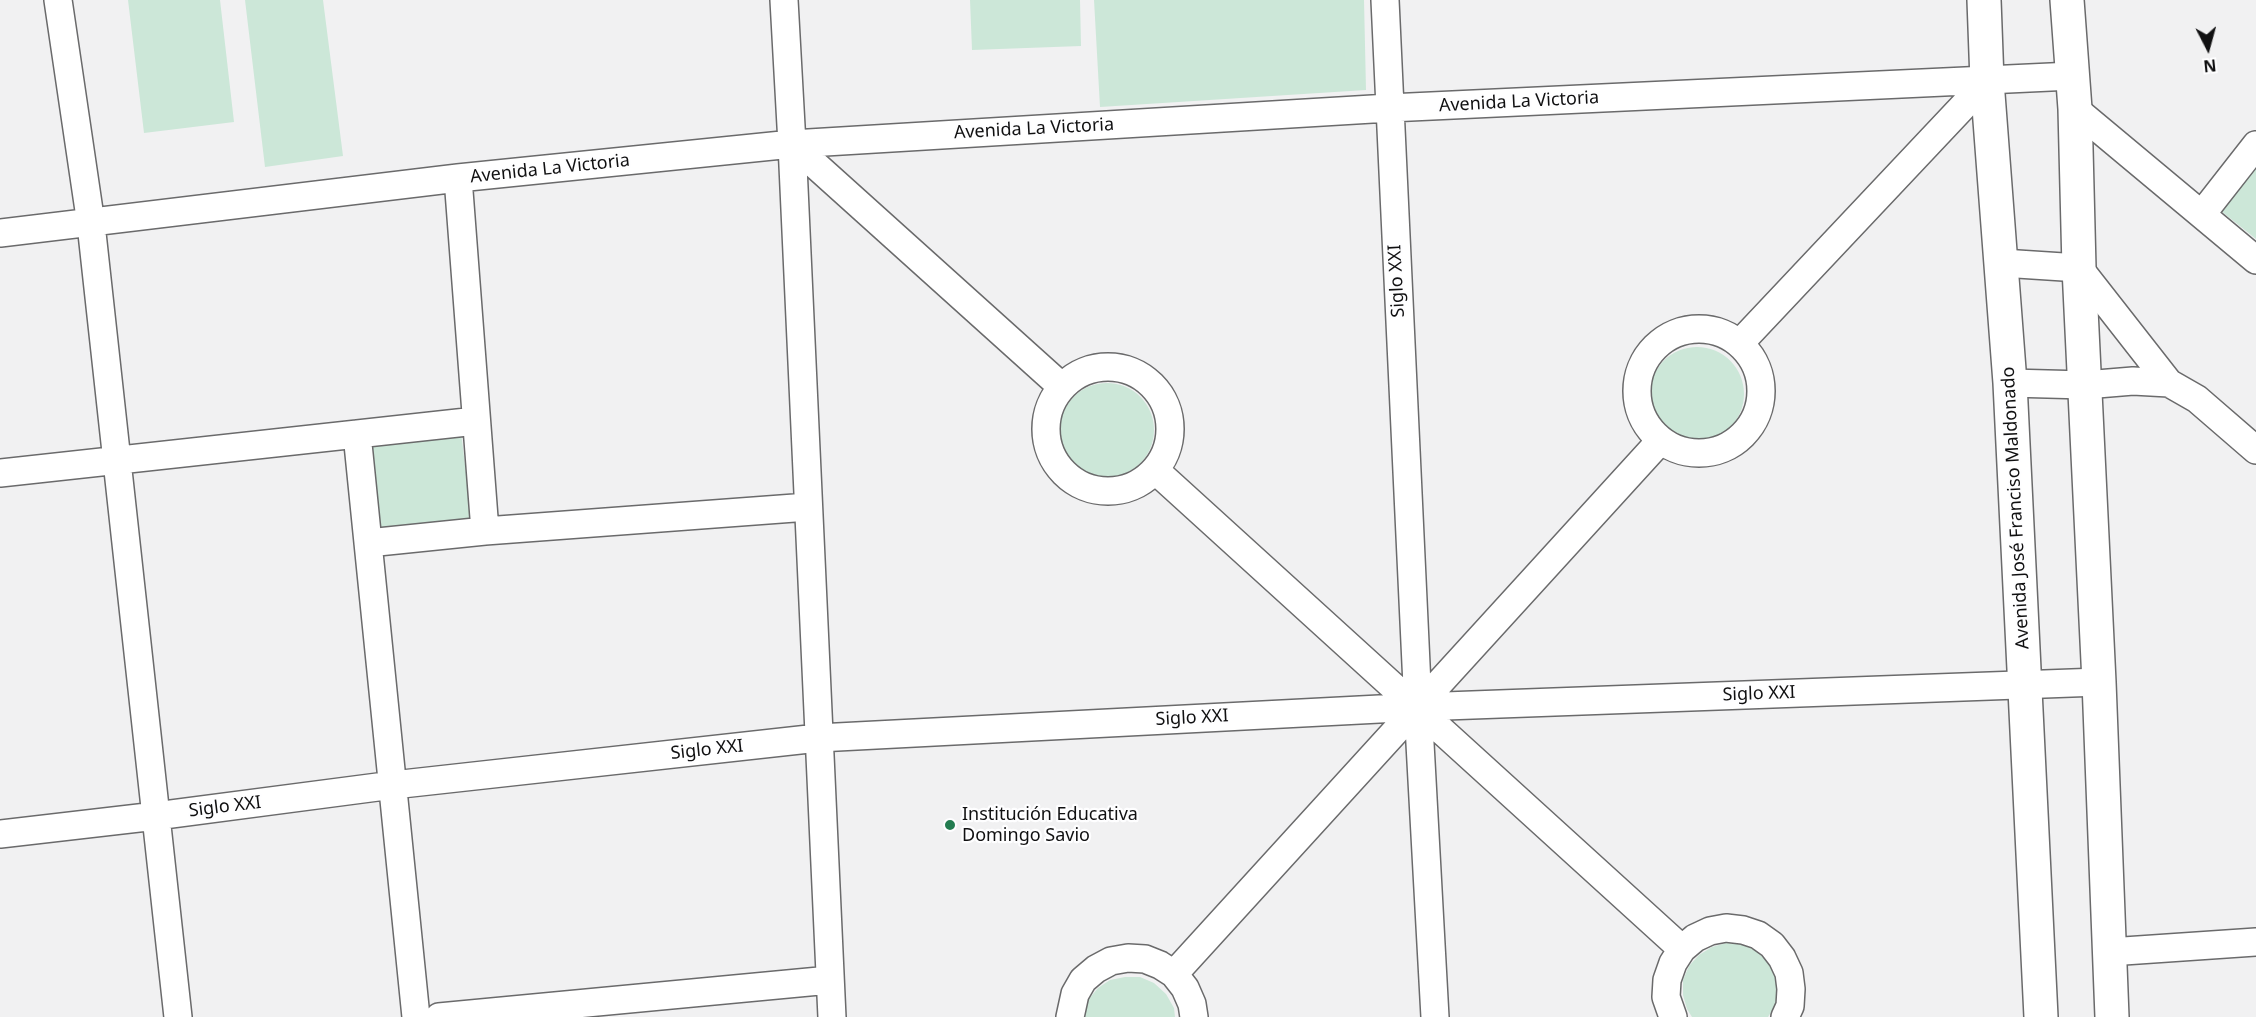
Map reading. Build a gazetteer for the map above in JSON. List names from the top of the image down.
{
  "streets": {
    "street": ["Avenida La Victoria", "Siglo XXI", "Avenida José Franciso Maldonado"]
  },
  "crossings": [
    ["Avenida La Victoria", "Siglo XXI"],
    ["Avenida La Victoria", "Avenida José Franciso Maldonado"],
    ["Siglo XXI", "Avenida José Franciso Maldonado"]
  ],
  "places": ["Institución Educativa Domingo Savio"],
  "north": "bottom"
}
